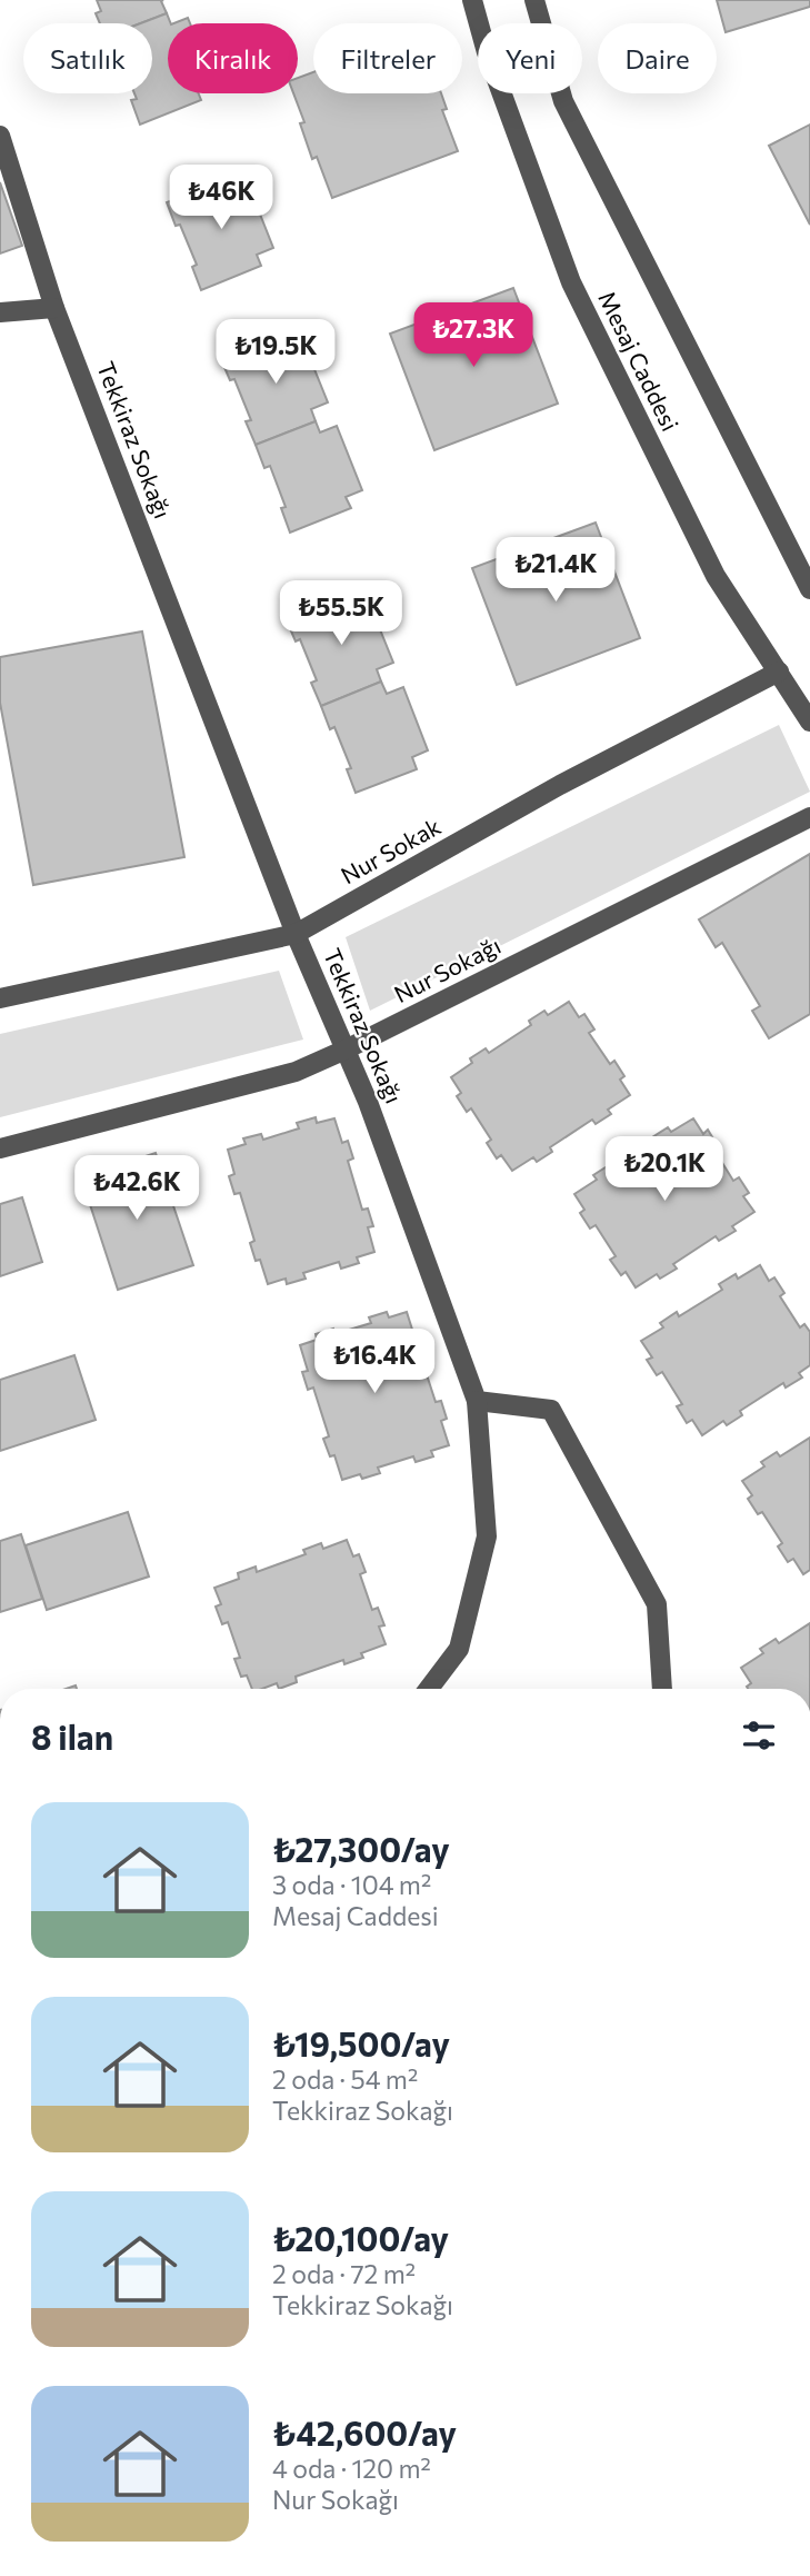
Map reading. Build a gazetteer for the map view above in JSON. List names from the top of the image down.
{
  "streets": {
    "street": [
      "Mesaj Caddesi",
      "Tekkiraz Sokağı",
      "Nur Sokak",
      "Nur Sokağı"
    ]
  },
  "crossings": [
    ["Mesaj Caddesi", "Nur Sokak"],
    ["Tekkiraz Sokağı", "Nur Sokak"],
    ["Tekkiraz Sokağı", "Nur Sokağı"]
  ],
  "page": {
    "chip": [
      "Satılık",
      "Kiralık",
      "Filtreler",
      "Yeni",
      "Daire"
    ],
    "price": [
      "₺46K",
      "₺27.3K",
      "₺19.5K",
      "₺21.4K",
      "₺55.5K",
      "₺20.1K",
      "₺42.6K",
      "₺16.4K"
    ],
    "heading": "8 ilan",
    "list": [
      {
        "name": "₺27,300/ay",
        "note": "3 oda · 104 m² · Mesaj Caddesi"
      },
      {
        "name": "₺19,500/ay",
        "note": "2 oda · 54 m² · Tekkiraz Sokağı"
      },
      {
        "name": "₺20,100/ay",
        "note": "2 oda · 72 m² · Tekkiraz Sokağı"
      },
      {
        "name": "₺42,600/ay",
        "note": "4 oda · 120 m² · Nur Sokağı"
      }
    ]
  }
}
